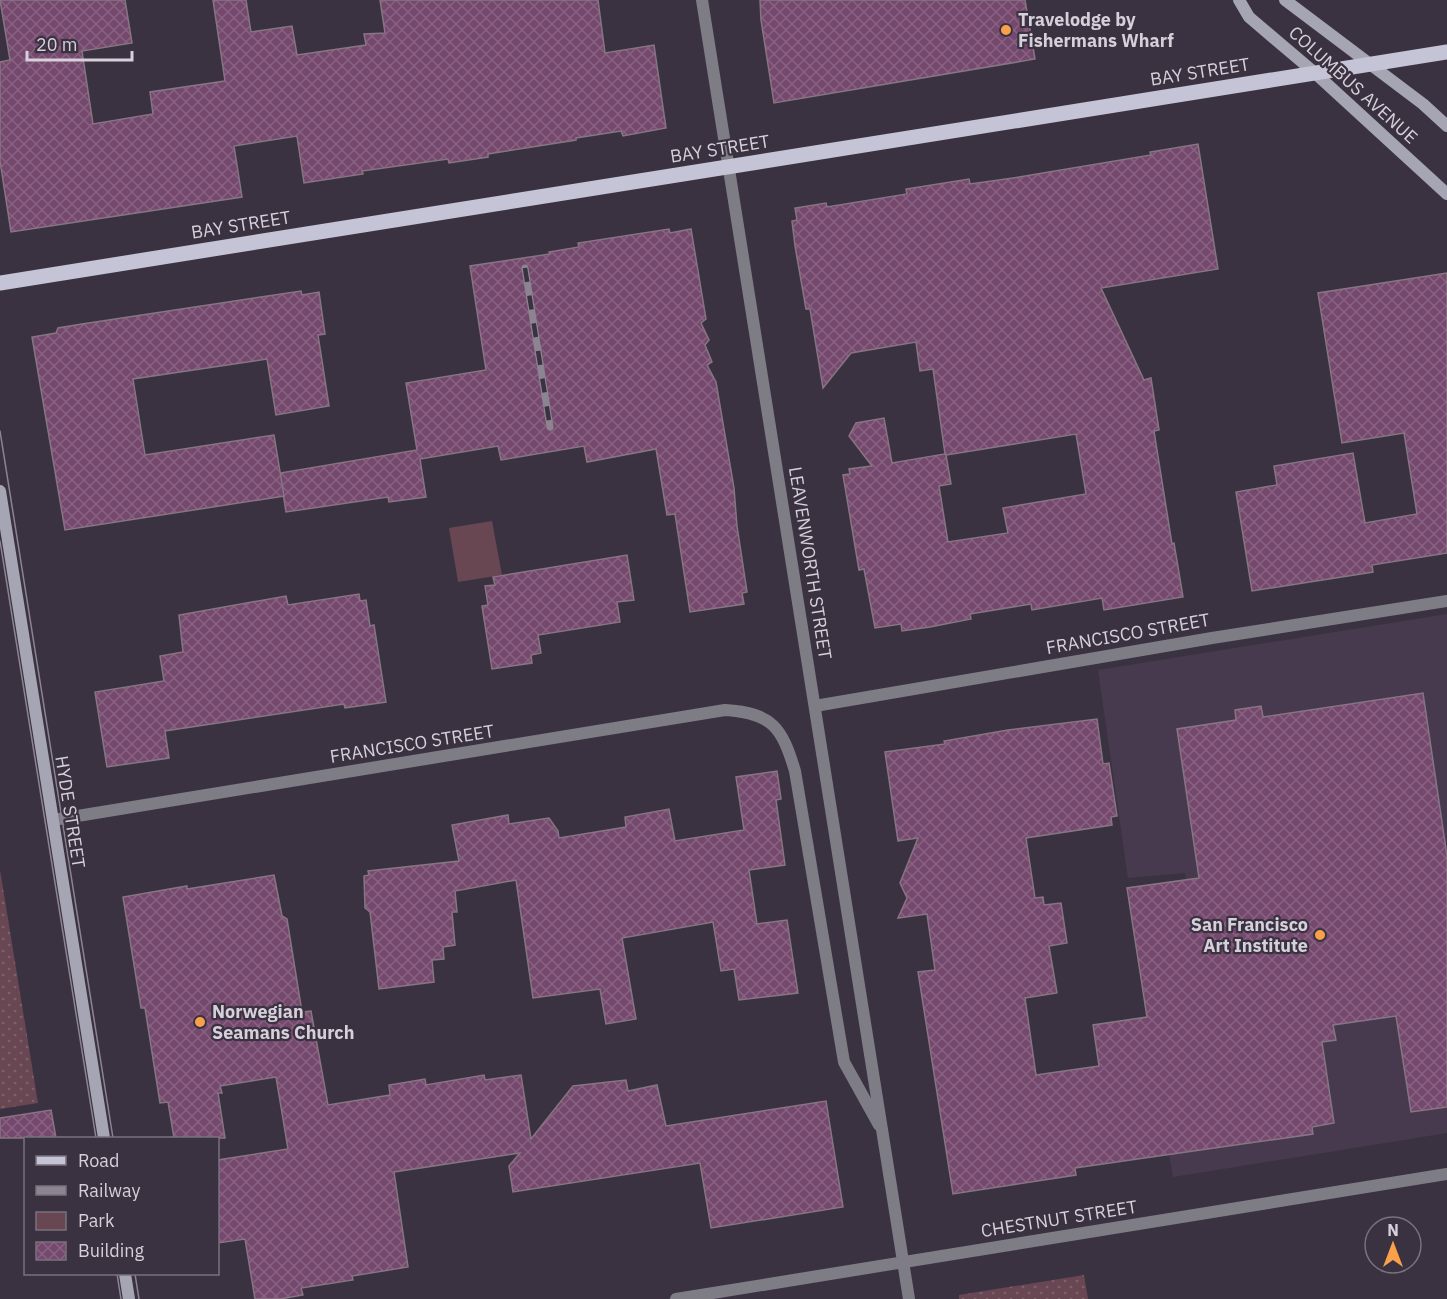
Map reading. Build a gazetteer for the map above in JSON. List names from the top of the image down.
{
  "streets": {
    "main road": ["BAY STREET"],
    "street": [
      "COLUMBUS AVENUE",
      "LEAVENWORTH STREET",
      "FRANCISCO STREET",
      "HYDE STREET",
      "CHESTNUT STREET"
    ]
  },
  "crossings": [
    ["BAY STREET", "COLUMBUS AVENUE"],
    ["BAY STREET", "LEAVENWORTH STREET"],
    ["LEAVENWORTH STREET", "FRANCISCO STREET"],
    ["LEAVENWORTH STREET", "CHESTNUT STREET"],
    ["FRANCISCO STREET", "HYDE STREET"]
  ],
  "places": ["Travelodge by Fishermans Wharf", "San Francisco Art Institute", "Norwegian Seamans Church"],
  "legend": [
    "Road",
    "Railway",
    "Park",
    "Building"
  ],
  "scale_bar": "20 m",
  "north": "top"
}
